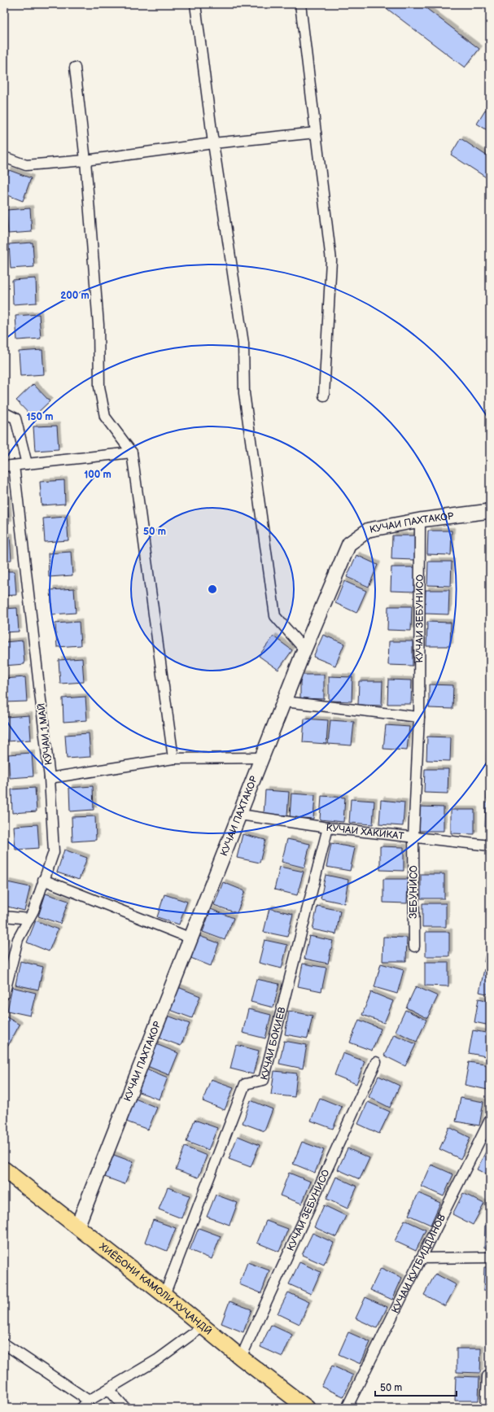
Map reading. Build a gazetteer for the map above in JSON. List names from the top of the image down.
{
  "streets": {
    "main road": ["КУЧАИ ПАХТАКОР", "ХИЁБОНИ КАМОЛИ ХУҶАНДӢ"],
    "street": [
      "КУЧАИ ЗЕБУНИСО",
      "КӮЧАИ 1 МАЙ",
      "КУЧАИ ХАКИКАТ",
      "ЗЕБУНИСО",
      "КУЧАИ БОКИЕВ",
      "КУЧАИ КУТБИДДИНОВ"
    ]
  },
  "crossings": [
    ["КУЧАИ ПАХТАКОР", "КУЧАИ ЗЕБУНИСО"],
    ["КУЧАИ ПАХТАКОР", "КУЧАИ ХАКИКАТ"],
    ["КУЧАИ ПАХТАКОР", "ХИЁБОНИ КАМОЛИ ХУҶАНДӢ"],
    ["КУЧАИ ЗЕБУНИСО", "КУЧАИ ХАКИКАТ"],
    ["КУЧАИ ЗЕБУНИСО", "ЗЕБУНИСО"],
    ["КУЧАИ ЗЕБУНИСО", "ХИЁБОНИ КАМОЛИ ХУҶАНДӢ"],
    ["КУЧАИ ХАКИКАТ", "ЗЕБУНИСО"],
    ["КУЧАИ ХАКИКАТ", "КУЧАИ БОКИЕВ"],
    ["КУЧАИ БОКИЕВ", "ХИЁБОНИ КАМОЛИ ХУҶАНДӢ"]
  ],
  "scale_bar": "50 m",
  "rings": [
    "200 m",
    "150 m",
    "100 m",
    "50 m"
  ]
}
